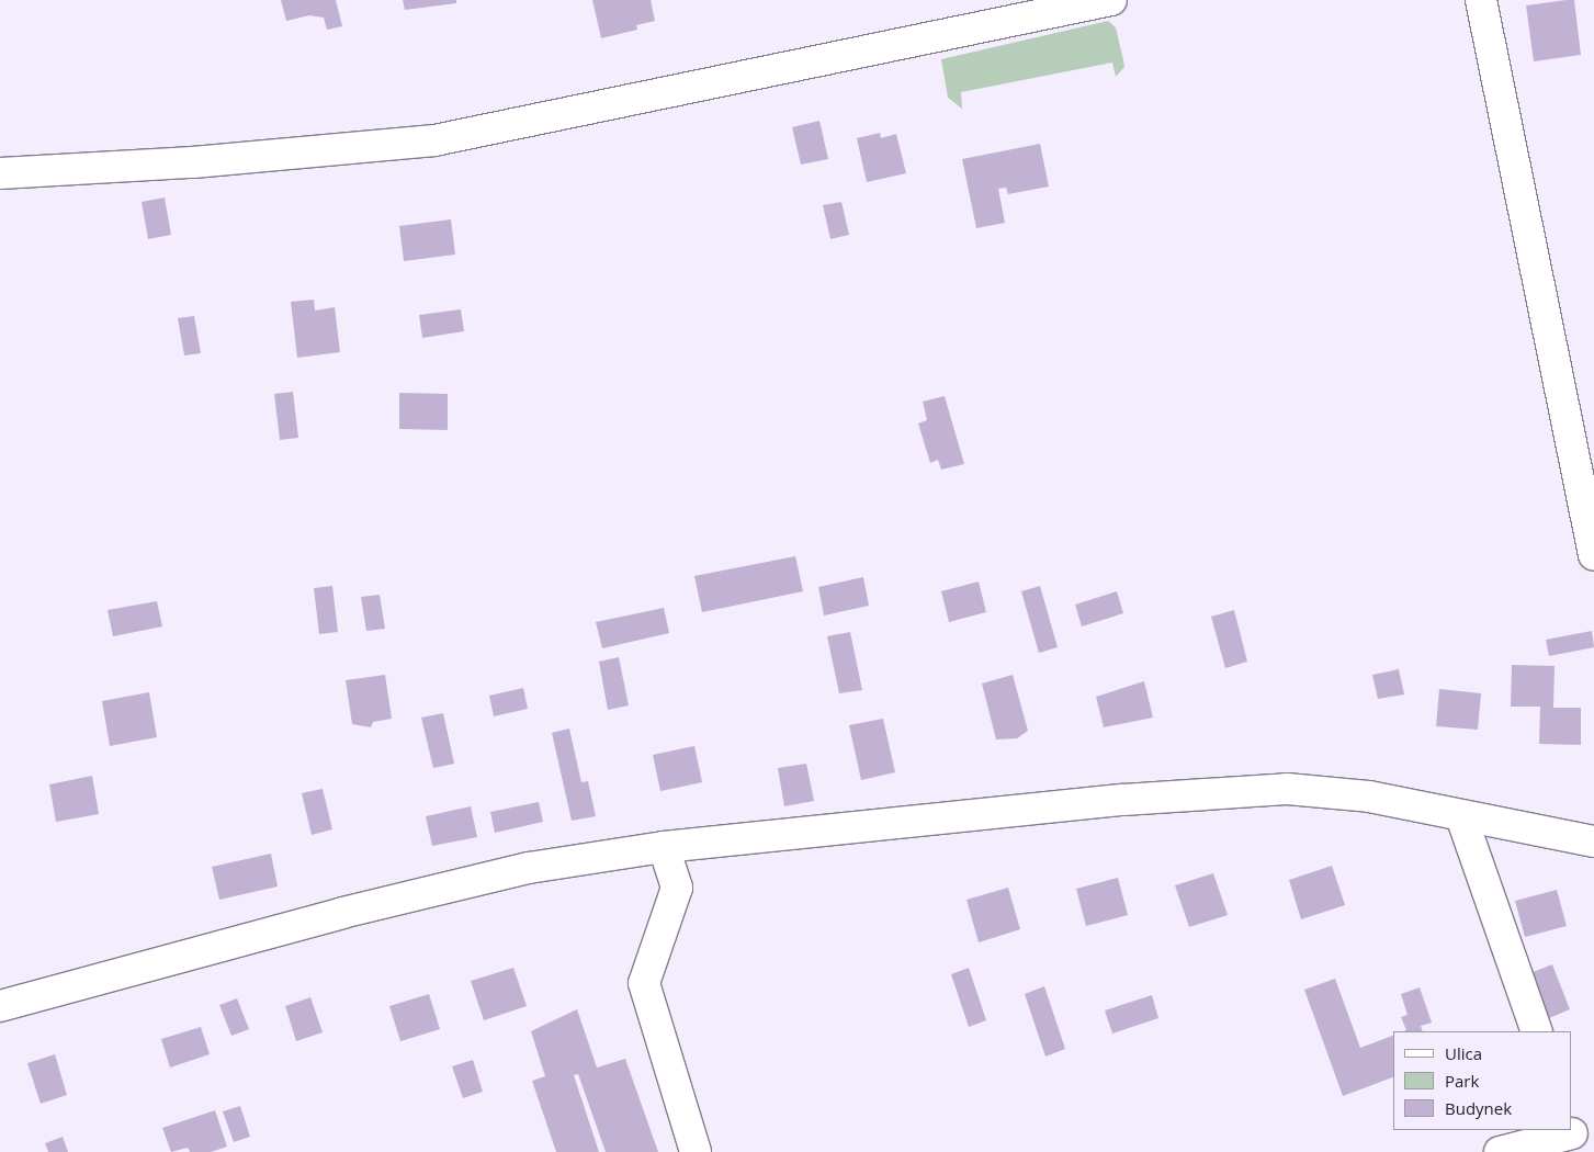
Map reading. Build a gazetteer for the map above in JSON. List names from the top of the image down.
{
  "legend": ["Ulica", "Park", "Budynek"]
}
